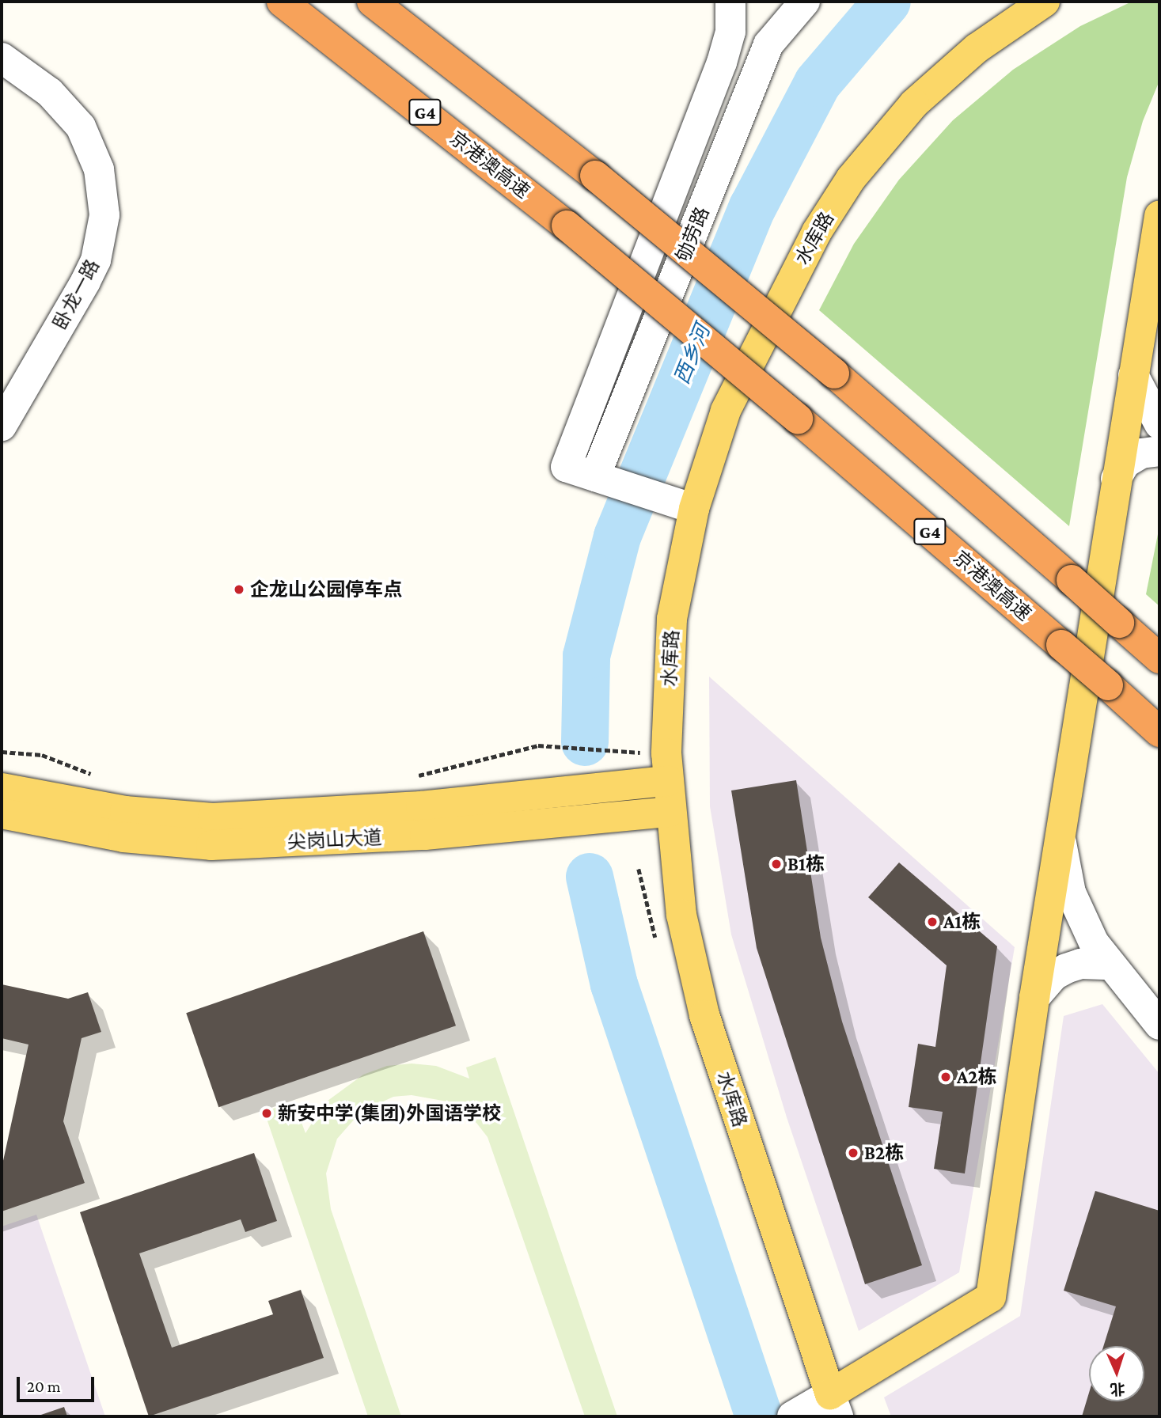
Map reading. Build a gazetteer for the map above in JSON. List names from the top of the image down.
{
  "streets": {
    "highway": ["G4", "京港澳高速"],
    "main road": ["水库路", "尖岗山大道"],
    "street": ["劬劳路", "卧龙一路"]
  },
  "crossings": [
    ["水库路", "尖岗山大道"]
  ],
  "water": ["西乡河"],
  "places": [
    "企龙山公园停车点",
    "B1栋",
    "A1栋",
    "A2栋",
    "新安中学(集团)外国语学校",
    "B2栋"
  ],
  "scale_bar": "20 m",
  "north": "bottom"
}
